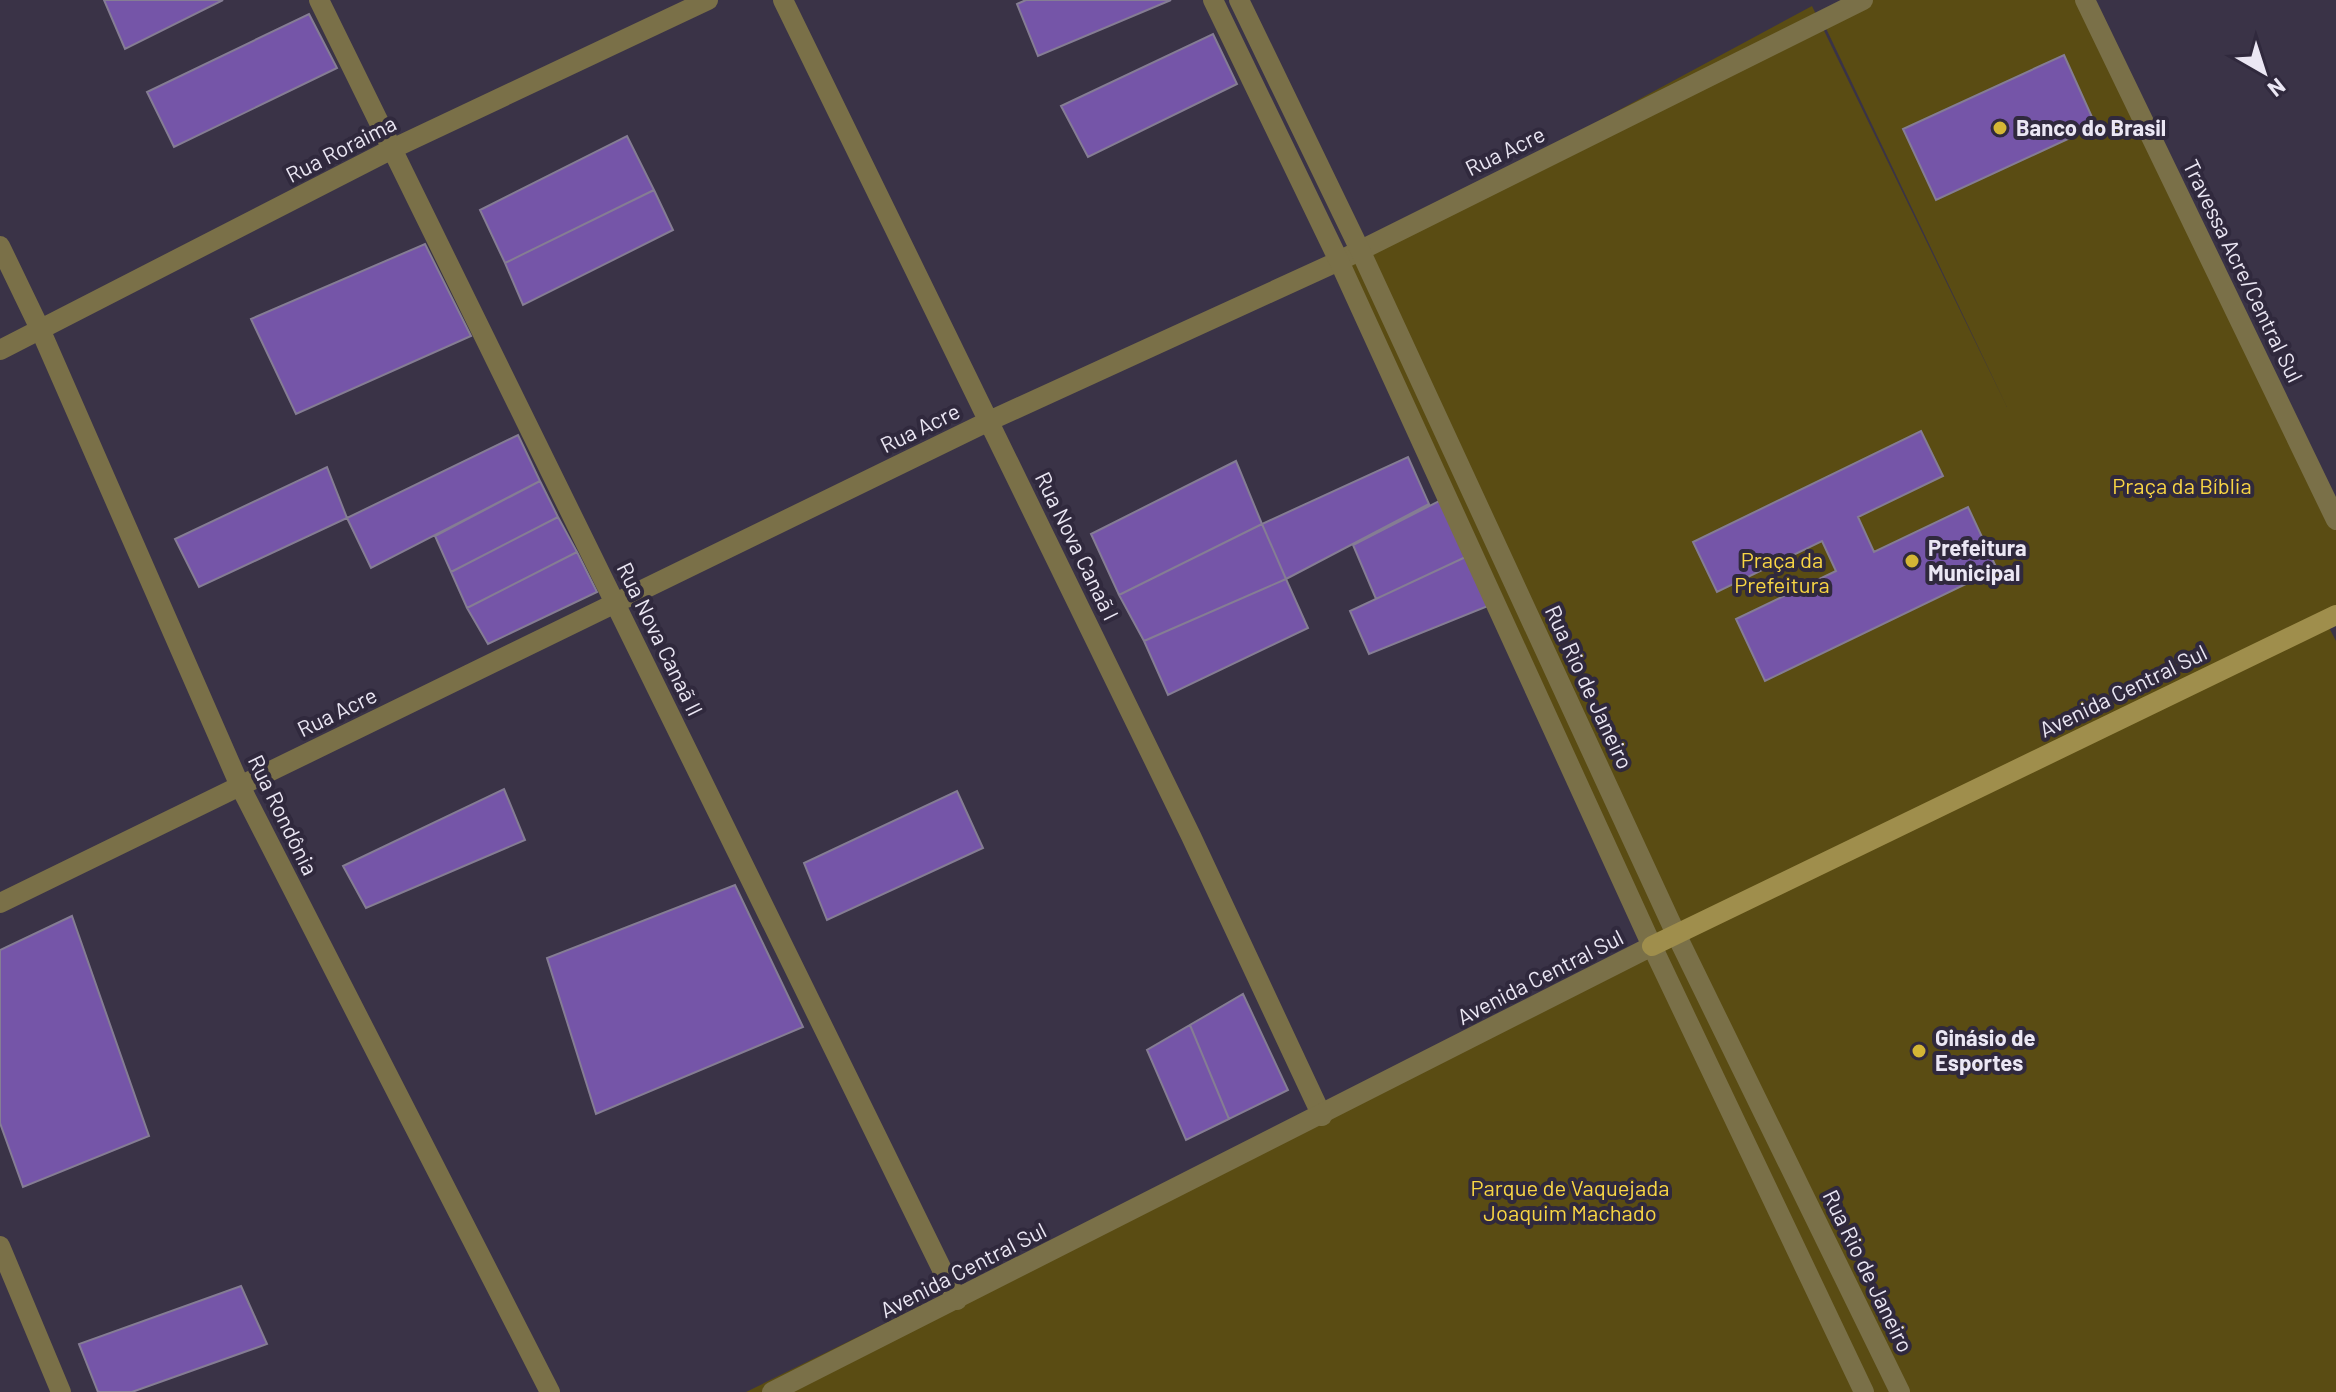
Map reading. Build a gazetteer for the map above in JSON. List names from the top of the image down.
{
  "streets": {
    "main road": ["Avenida Central Sul"],
    "street": [
      "Rua Roraima",
      "Rua Acre",
      "Travessa Acre/Central Sul",
      "Rua Nova Canaã I",
      "Rua Nova Canaã II",
      "Rua Rio de Janeiro",
      "Rua Rondônia"
    ]
  },
  "crossings": [
    ["Rua Roraima", "Rua Nova Canaã II"],
    ["Rua Roraima", "Rua Rondônia"],
    ["Rua Acre", "Rua Nova Canaã I"],
    ["Rua Acre", "Rua Nova Canaã II"],
    ["Rua Acre", "Rua Rio de Janeiro"],
    ["Rua Acre", "Rua Rondônia"],
    ["Rua Nova Canaã I", "Avenida Central Sul"],
    ["Rua Nova Canaã II", "Avenida Central Sul"],
    ["Rua Rio de Janeiro", "Avenida Central Sul"]
  ],
  "parks": ["Praça da Bíblia", "Praça da Prefeitura", "Parque de Vaquejada Joaquim Machado"],
  "places": ["Banco do Brasil", "Prefeitura Municipal", "Ginásio de Esportes"],
  "north": "bottom right"
}
